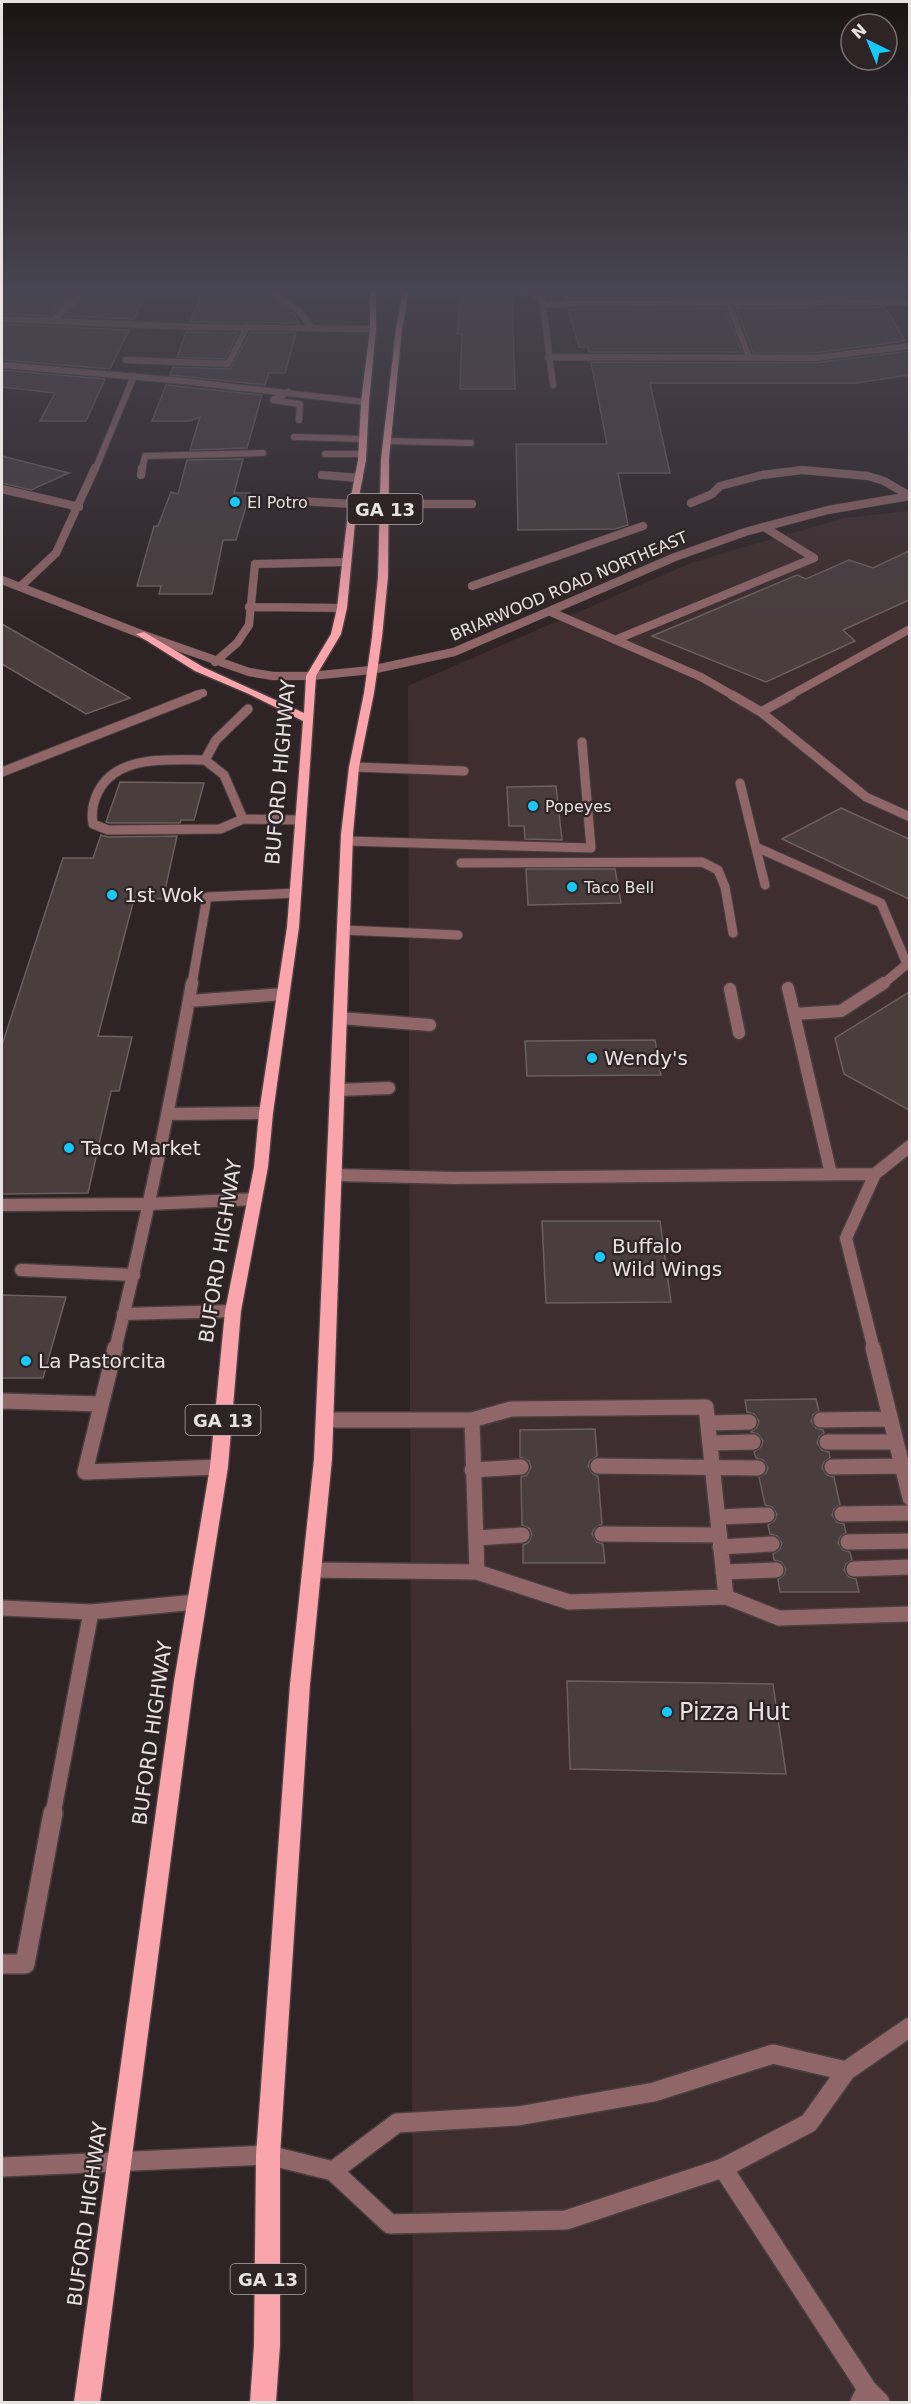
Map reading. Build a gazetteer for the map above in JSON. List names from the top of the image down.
{
  "streets": {
    "main road": ["GA 13", "BUFORD HIGHWAY"],
    "street": ["BRIARWOOD ROAD NORTHEAST"]
  },
  "crossings": [
    ["GA 13", "BRIARWOOD ROAD NORTHEAST"],
    ["BRIARWOOD ROAD NORTHEAST", "BUFORD HIGHWAY"]
  ],
  "places": [
    "El Potro",
    "Popeyes",
    "Taco Bell",
    "1st Wok",
    "Wendy's",
    "Taco Market",
    "Buffalo Wild Wings",
    "La Pastorcita",
    "Pizza Hut"
  ],
  "north": "top left"
}
